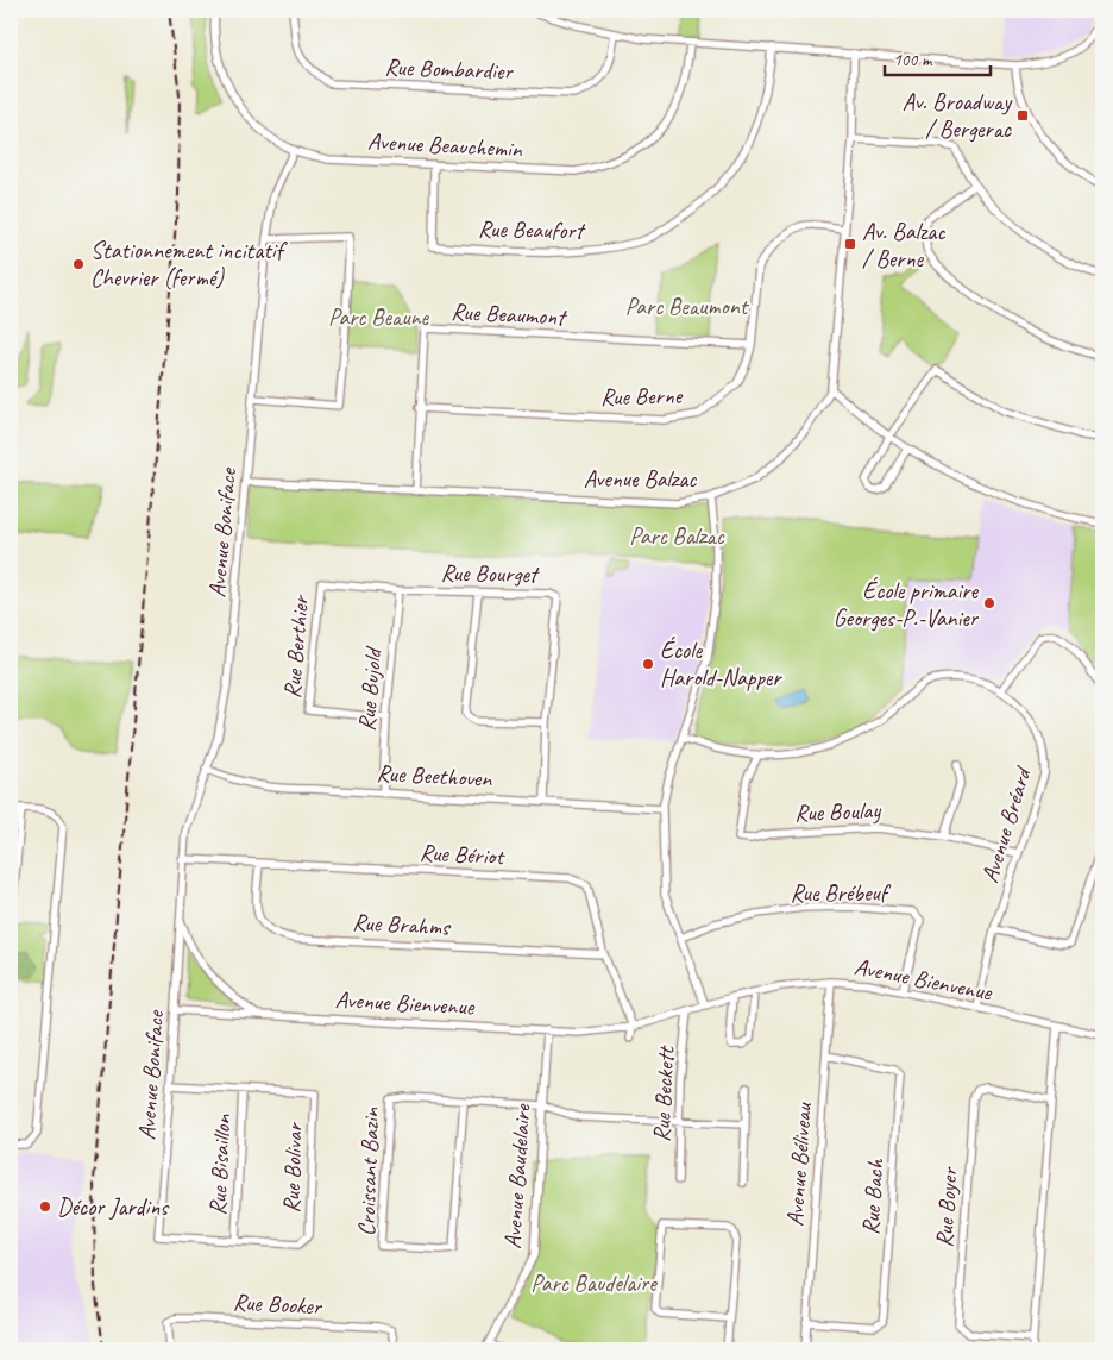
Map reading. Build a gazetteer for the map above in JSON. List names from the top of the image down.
{
  "streets": {
    "street": [
      "Rue Bombardier",
      "Avenue Beauchemin",
      "Rue Beaufort",
      "Rue Beaumont",
      "Rue Berne",
      "Avenue Balzac",
      "Avenue Boniface",
      "Rue Bourget",
      "Rue Berthier",
      "Rue Bujold",
      "Rue Beethoven",
      "Rue Boulay",
      "Avenue Bréard",
      "Rue Bériot",
      "Rue Brébeuf",
      "Rue Brahms",
      "Avenue Bienvenue",
      "Rue Beckett",
      "Rue Bisaillon",
      "Avenue Béliveau",
      "Rue Bolivar",
      "Croissant Bazin",
      "Avenue Baudelaire",
      "Rue Bach",
      "Rue Boyer",
      "Rue Booker"
    ]
  },
  "crossings": [
    ["Avenue Beauchemin", "Rue Beaufort"],
    ["Avenue Beauchemin", "Avenue Boniface"],
    ["Rue Beaumont", "Rue Berne"],
    ["Rue Beaumont", "Avenue Balzac"],
    ["Rue Berne", "Avenue Balzac"],
    ["Avenue Balzac", "Avenue Boniface"],
    ["Avenue Boniface", "Rue Beethoven"],
    ["Avenue Boniface", "Rue Bériot"],
    ["Avenue Boniface", "Avenue Bienvenue"],
    ["Avenue Boniface", "Rue Bolivar"],
    ["Rue Bourget", "Rue Berthier"],
    ["Rue Bourget", "Rue Bujold"],
    ["Rue Bourget", "Rue Beethoven"],
    ["Rue Berthier", "Rue Bujold"],
    ["Rue Bujold", "Rue Beethoven"],
    ["Rue Boulay", "Avenue Bréard"],
    ["Avenue Bréard", "Avenue Bienvenue"],
    ["Rue Bériot", "Rue Brahms"],
    ["Rue Bériot", "Avenue Bienvenue"],
    ["Rue Brébeuf", "Avenue Bienvenue"],
    ["Avenue Bienvenue", "Rue Beckett"],
    ["Avenue Bienvenue", "Avenue Béliveau"],
    ["Avenue Bienvenue", "Avenue Baudelaire"],
    ["Rue Beckett", "Croissant Bazin"],
    ["Rue Bisaillon", "Rue Bolivar"],
    ["Avenue Béliveau", "Rue Bach"],
    ["Croissant Bazin", "Avenue Baudelaire"]
  ],
  "parks": [
    "Parc Beaumont",
    "Parc Beaune",
    "Parc Balzac",
    "Parc Baudelaire"
  ],
  "places": {
    "transit": ["Av. Broadway / Bergerac", "Av. Balzac / Berne"],
    "other": [
      "Stationnement incitatif Chevrier (fermé)",
      "École primaire Georges-P.-Vanier",
      "École Harold-Napper",
      "Décor Jardins"
    ]
  },
  "scale_bar": "100 m"
}
